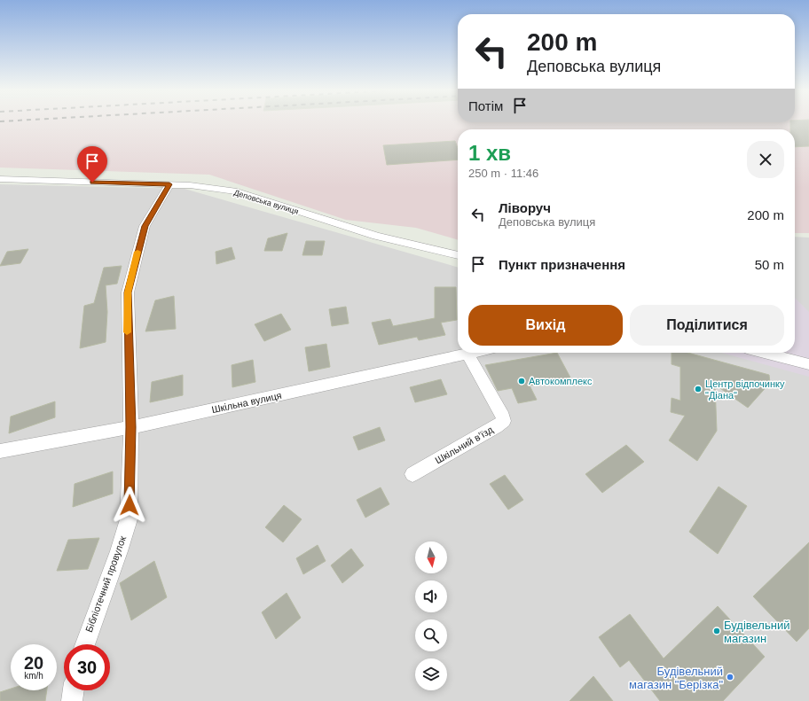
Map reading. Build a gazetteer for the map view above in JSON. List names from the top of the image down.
{
  "streets": {
    "street": [
      "Деповська вулиця",
      "Шкільна вулиця",
      "Шкільний в’їзд",
      "Бібліотечний провулок"
    ]
  },
  "crossings": [
    ["Деповська вулиця", "Бібліотечний провулок"],
    ["Шкільна вулиця", "Шкільний в’їзд"],
    ["Шкільна вулиця", "Бібліотечний провулок"]
  ],
  "places": [
    "Автокомплекс",
    "Центр відпочинку \"Діана\"",
    "Будівельний магазин",
    "Будівельний магазин \"Берізка\""
  ],
  "north": "bottom",
  "page": {
    "turn": ["200 m", "Деповська вулиця"],
    "then": "Потім",
    "heading": ["1 хв", "250 m · 11:46"],
    "list": [
      {
        "name": "Ліворуч",
        "note": "Деповська вулиця",
        "value": "200 m"
      },
      {
        "name": "Пункт призначення",
        "value": "50 m"
      }
    ],
    "buttons": ["Вихід", "Поділитися"],
    "speed": "20 km/h",
    "limit": "30"
  }
}
